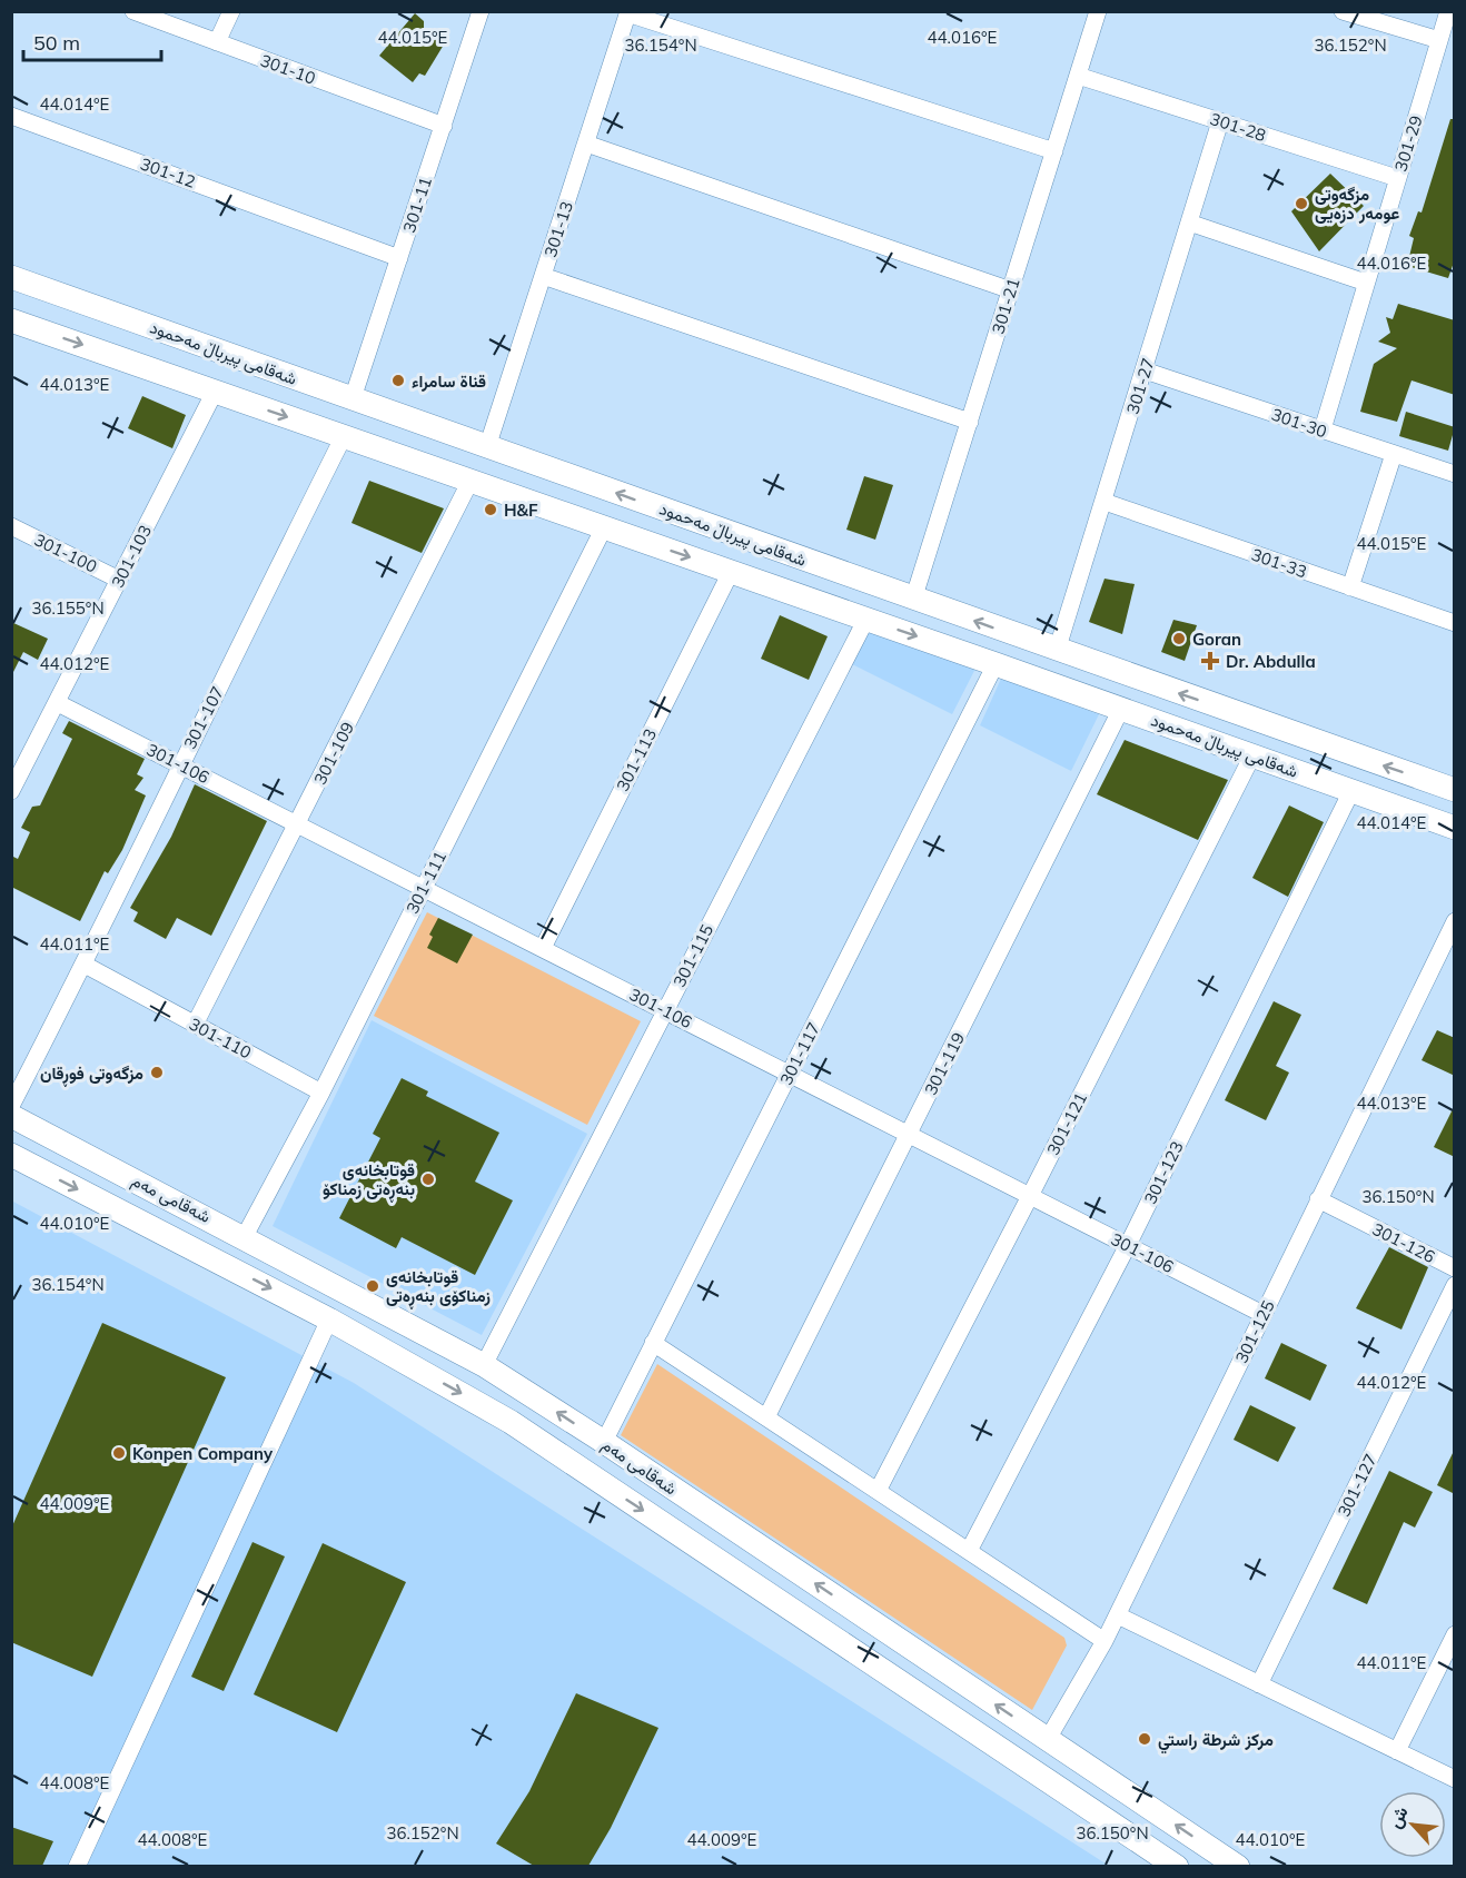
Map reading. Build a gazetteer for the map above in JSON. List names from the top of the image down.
{
  "streets": {
    "main road": ["شەقامی پیرباڵ مەحمود", "شەقامی مەم"],
    "street": [
      "301-10",
      "301-28",
      "301-29",
      "301-12",
      "301-11",
      "301-13",
      "301-21",
      "301-27",
      "301-30",
      "301-100",
      "301-103",
      "301-33",
      "301-107",
      "301-109",
      "301-113",
      "301-106",
      "301-111",
      "301-115",
      "301-110",
      "301-117",
      "301-119",
      "301-121",
      "301-123",
      "301-126",
      "301-125",
      "301-127"
    ]
  },
  "crossings": [
    ["301-10", "301-11"],
    ["301-28", "301-29"],
    ["301-28", "301-21"],
    ["301-28", "301-27"],
    ["301-29", "301-30"],
    ["301-12", "301-11"],
    ["301-11", "شەقامی پیرباڵ مەحمود"],
    ["301-13", "شەقامی پیرباڵ مەحمود"],
    ["301-21", "شەقامی پیرباڵ مەحمود"],
    ["شەقامی پیرباڵ مەحمود", "301-27"],
    ["شەقامی پیرباڵ مەحمود", "301-103"],
    ["شەقامی پیرباڵ مەحمود", "301-107"],
    ["شەقامی پیرباڵ مەحمود", "301-109"],
    ["شەقامی پیرباڵ مەحمود", "301-113"],
    ["شەقامی پیرباڵ مەحمود", "301-111"],
    ["شەقامی پیرباڵ مەحمود", "301-115"],
    ["شەقامی پیرباڵ مەحمود", "301-117"],
    ["شەقامی پیرباڵ مەحمود", "301-119"],
    ["شەقامی پیرباڵ مەحمود", "301-121"],
    ["شەقامی پیرباڵ مەحمود", "301-123"],
    ["301-27", "301-30"],
    ["301-27", "301-33"],
    ["301-100", "301-103"],
    ["301-103", "301-106"],
    ["301-107", "301-106"],
    ["301-107", "301-110"],
    ["301-109", "301-106"],
    ["301-109", "301-110"],
    ["301-113", "301-106"],
    ["301-106", "301-111"],
    ["301-106", "301-115"],
    ["301-106", "301-117"],
    ["301-106", "301-119"],
    ["301-106", "301-121"],
    ["301-106", "301-123"],
    ["301-106", "301-125"],
    ["301-111", "301-110"],
    ["301-111", "شەقامی مەم"],
    ["301-115", "شەقامی مەم"],
    ["301-117", "شەقامی مەم"],
    ["شەقامی مەم", "301-125"],
    ["301-126", "301-125"]
  ],
  "places": {
    "other": [
      "مزگەوتی عومەر دزەیی",
      "قناة سامراء",
      "H&F",
      "Goran",
      "مزگەوتی فوڕقان",
      "قوتابخانەی بنەڕەتی زمناکۆ",
      "قوتابخانەی زمناكۆی بنەڕەتی",
      "Konpen Company",
      "مركز شرطة راستي"
    ],
    "health": ["Dr. Abdulla"]
  },
  "scale_bar": "50 m",
  "north": "top left",
  "coordinates": [
    "44.015°E",
    "44.016°E",
    "36.154°N",
    "36.152°N",
    "44.014°E",
    "44.013°E",
    "36.155°N",
    "44.012°E",
    "44.011°E",
    "36.150°N",
    "44.010°E",
    "44.009°E",
    "44.008°E"
  ]
}
